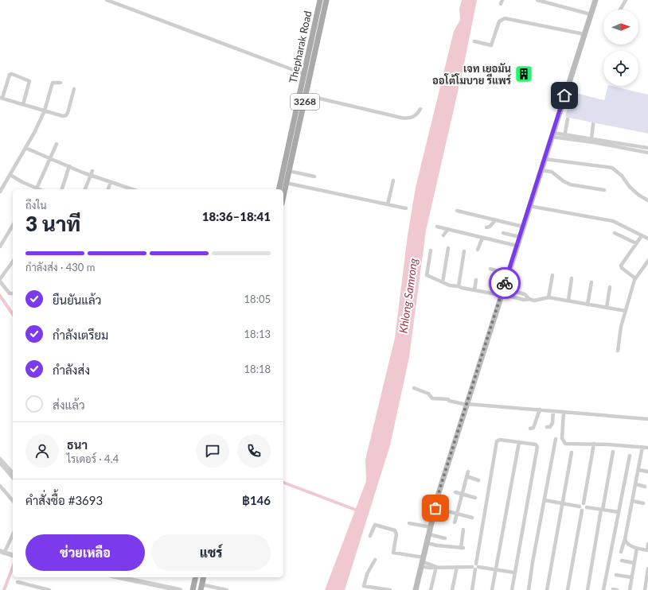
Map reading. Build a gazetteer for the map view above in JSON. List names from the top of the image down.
{
  "streets": {
    "main road": ["Thepharak Road", "3268"]
  },
  "water": ["Khlong Samrong"],
  "places": {
    "building": ["เจท เยอมัน ออโต้โมบาย รีแพร์"]
  },
  "north": "right",
  "page": {
    "heading": ["3 นาที", "ถึงใน", "18:36–18:41"],
    "panel": [
      "ธนา",
      "ไรเดอร์ · 4.4",
      "คำสั่งซื้อ #3693",
      "฿146"
    ],
    "bar": "กำลังส่ง · 430 m",
    "list": [
      ["ยืนยันแล้ว", "18:05"],
      ["กำลังเตรียม", "18:13"],
      ["กำลังส่ง", "18:18"],
      "ส่งแล้ว"
    ],
    "buttons": ["ช่วยเหลือ", "แชร์"]
  }
}
